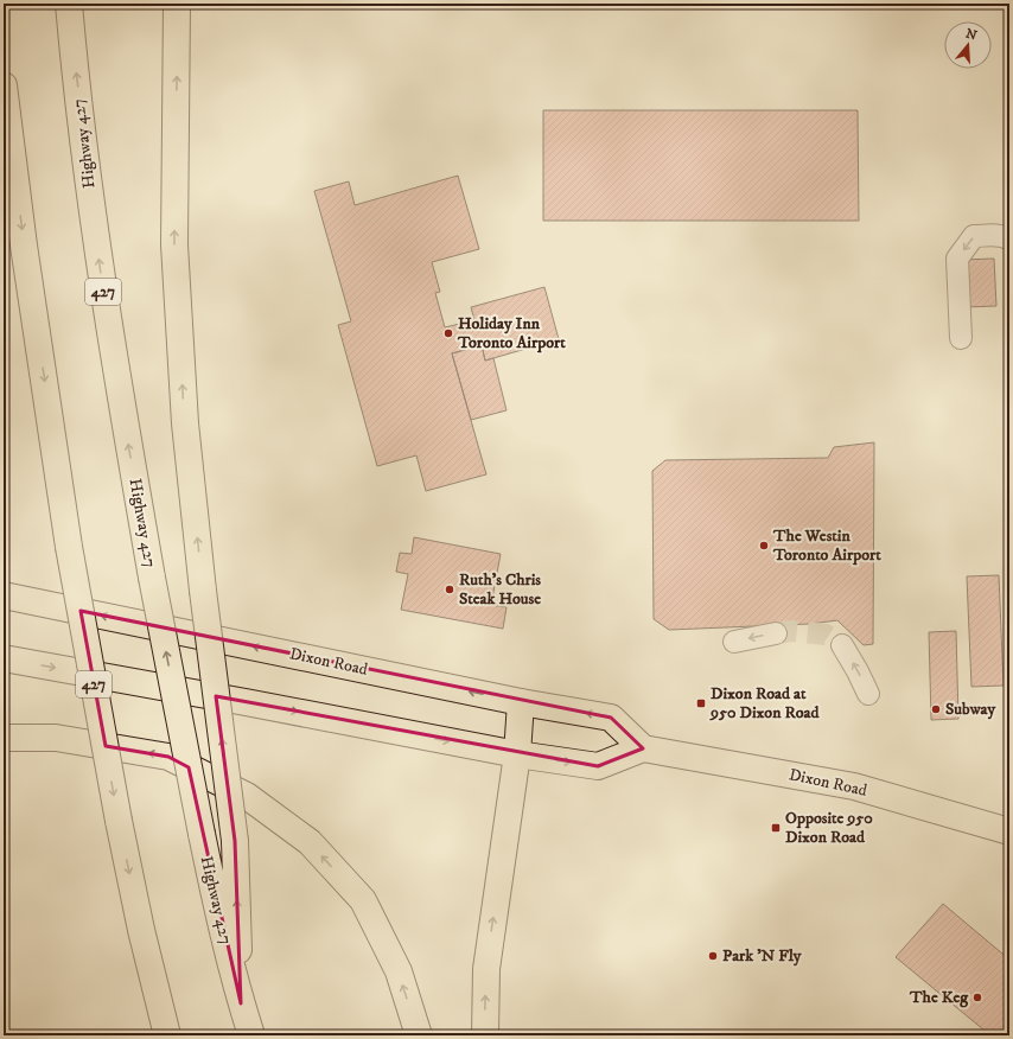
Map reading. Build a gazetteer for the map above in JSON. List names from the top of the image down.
{
  "streets": {
    "main road": ["Highway 427", "427", "Dixon Road"]
  },
  "places": {
    "other": [
      "Holiday Inn Toronto Airport",
      "The Westin Toronto Airport",
      "Ruth's Chris Steak House",
      "Subway",
      "Park 'N Fly",
      "The Keg"
    ],
    "transit": ["Dixon Road at 950 Dixon Road", "Opposite 950 Dixon Road"]
  },
  "north": "top"
}
